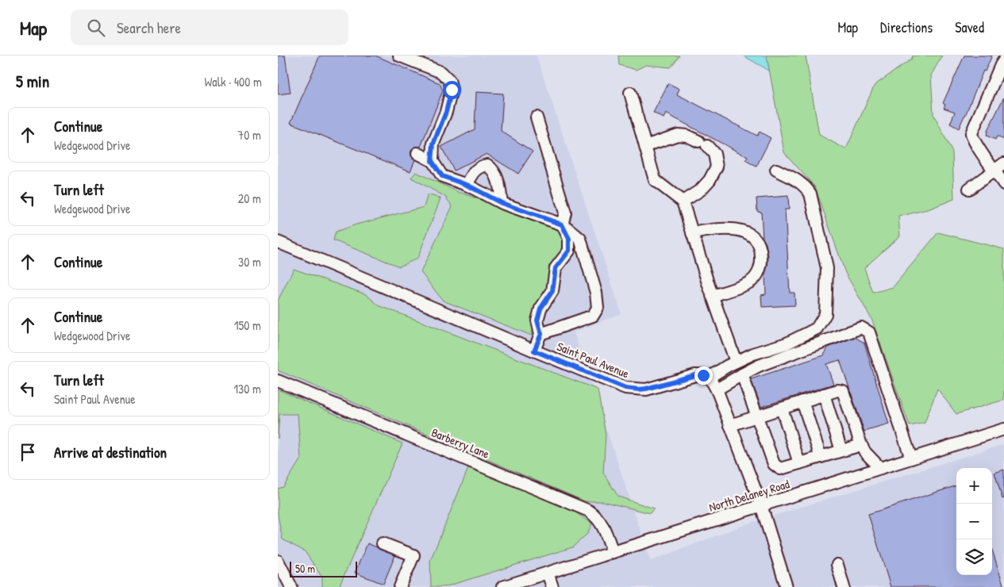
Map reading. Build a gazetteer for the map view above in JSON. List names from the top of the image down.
{
  "streets": {
    "street": ["Saint Paul Avenue", "Barberry Lane", "North Delaney Road"]
  },
  "crossings": [
    ["Barberry Lane", "North Delaney Road"]
  ],
  "scale_bar": "50 m",
  "page": {
    "header": "Map",
    "search": "Search here",
    "nav": ["Map", "Directions", "Saved"],
    "heading": ["5 min", "Walk · 400 m"],
    "list": [
      ["Continue", "Wedgewood Drive", "70 m"],
      ["Turn left", "Wedgewood Drive", "20 m"],
      ["Continue", "30 m"],
      ["Continue", "Wedgewood Drive", "150 m"],
      ["Turn left", "Saint Paul Avenue", "130 m"],
      "Arrive at destination"
    ],
    "map_buttons": ["+", "−"],
    "scale": "50 m"
  }
}
